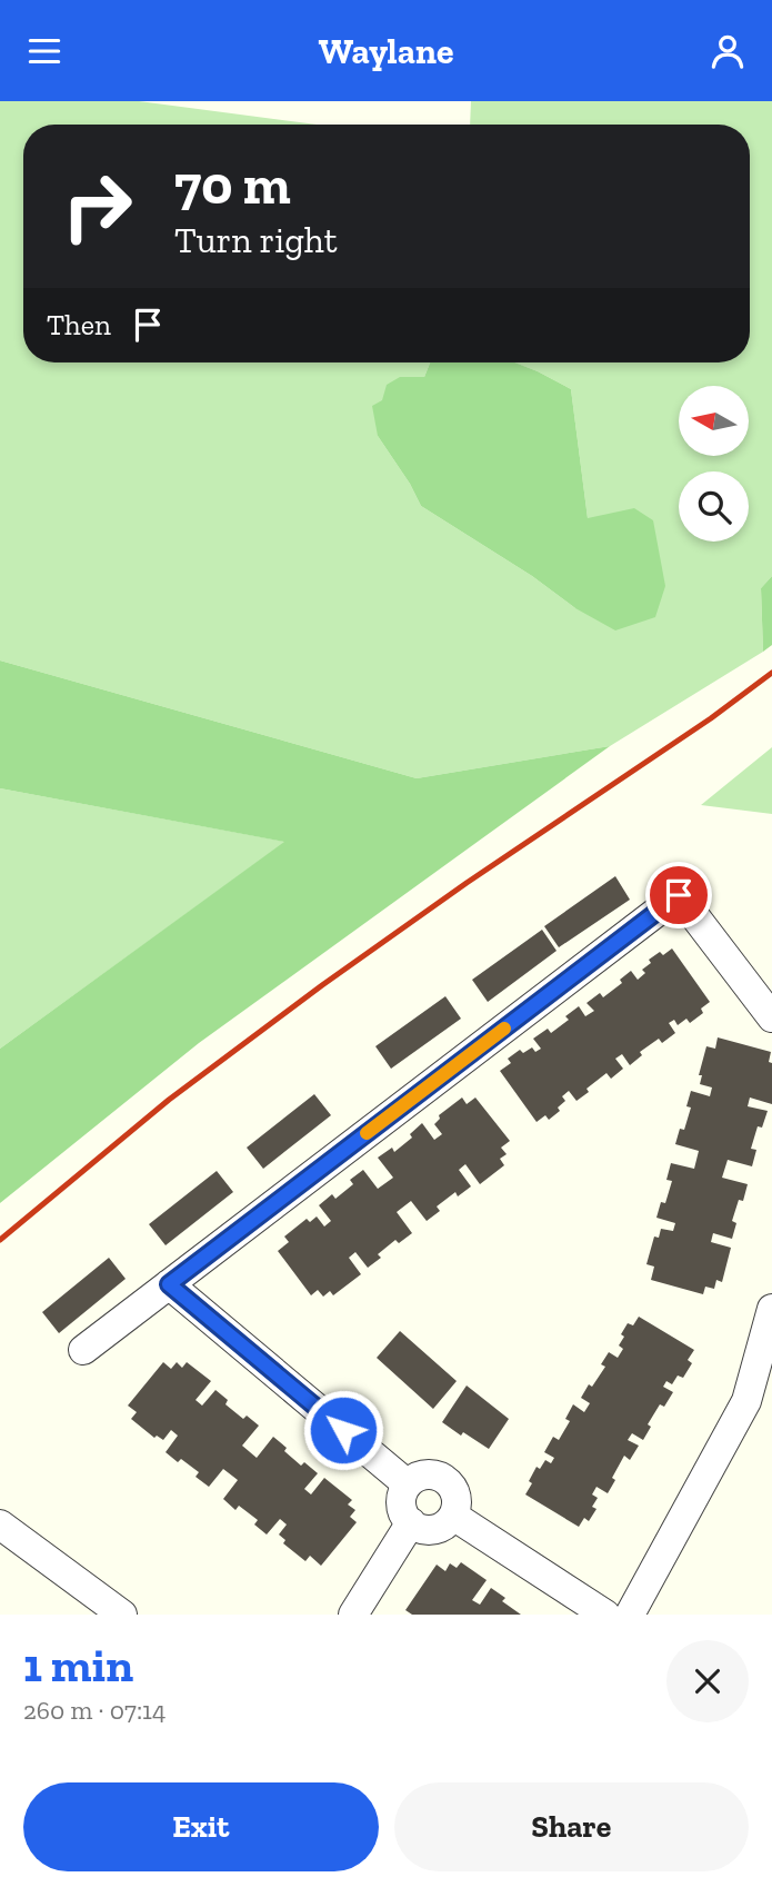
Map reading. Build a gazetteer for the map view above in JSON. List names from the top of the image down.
{
  "north": "left",
  "page": {
    "header": "Waylane",
    "turn": ["70 m", "Turn right"],
    "then": "Then",
    "heading": ["1 min", "260 m · 07:14"],
    "buttons": ["Exit", "Share"]
  }
}
